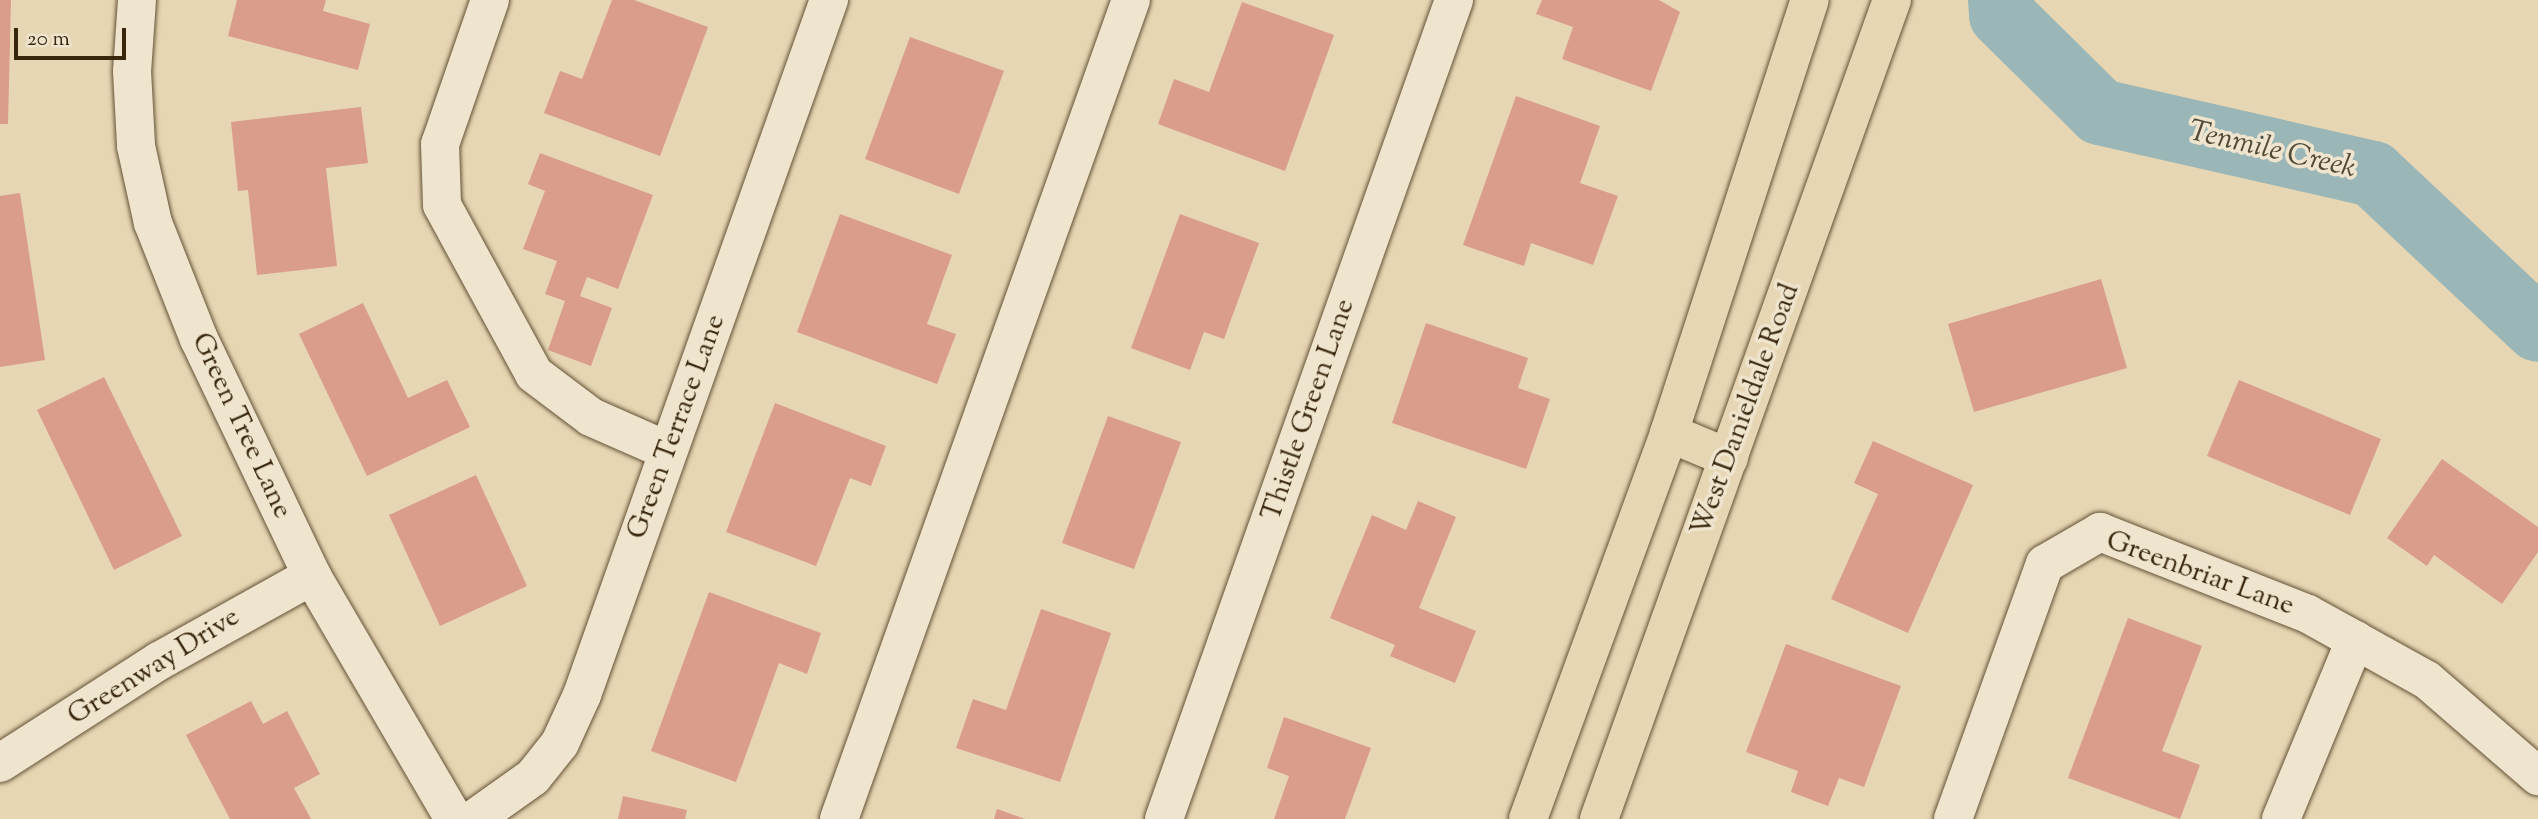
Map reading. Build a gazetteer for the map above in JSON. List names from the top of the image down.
{
  "streets": {
    "main road": ["West Danieldale Road"],
    "street": [
      "Thistle Green Lane",
      "Green Tree Lane",
      "Green Terrace Lane",
      "Greenbriar Lane",
      "Greenway Drive"
    ]
  },
  "crossings": [
    ["Green Tree Lane", "Greenway Drive"]
  ],
  "water": ["Tenmile Creek"],
  "scale_bar": "20 m"
}
